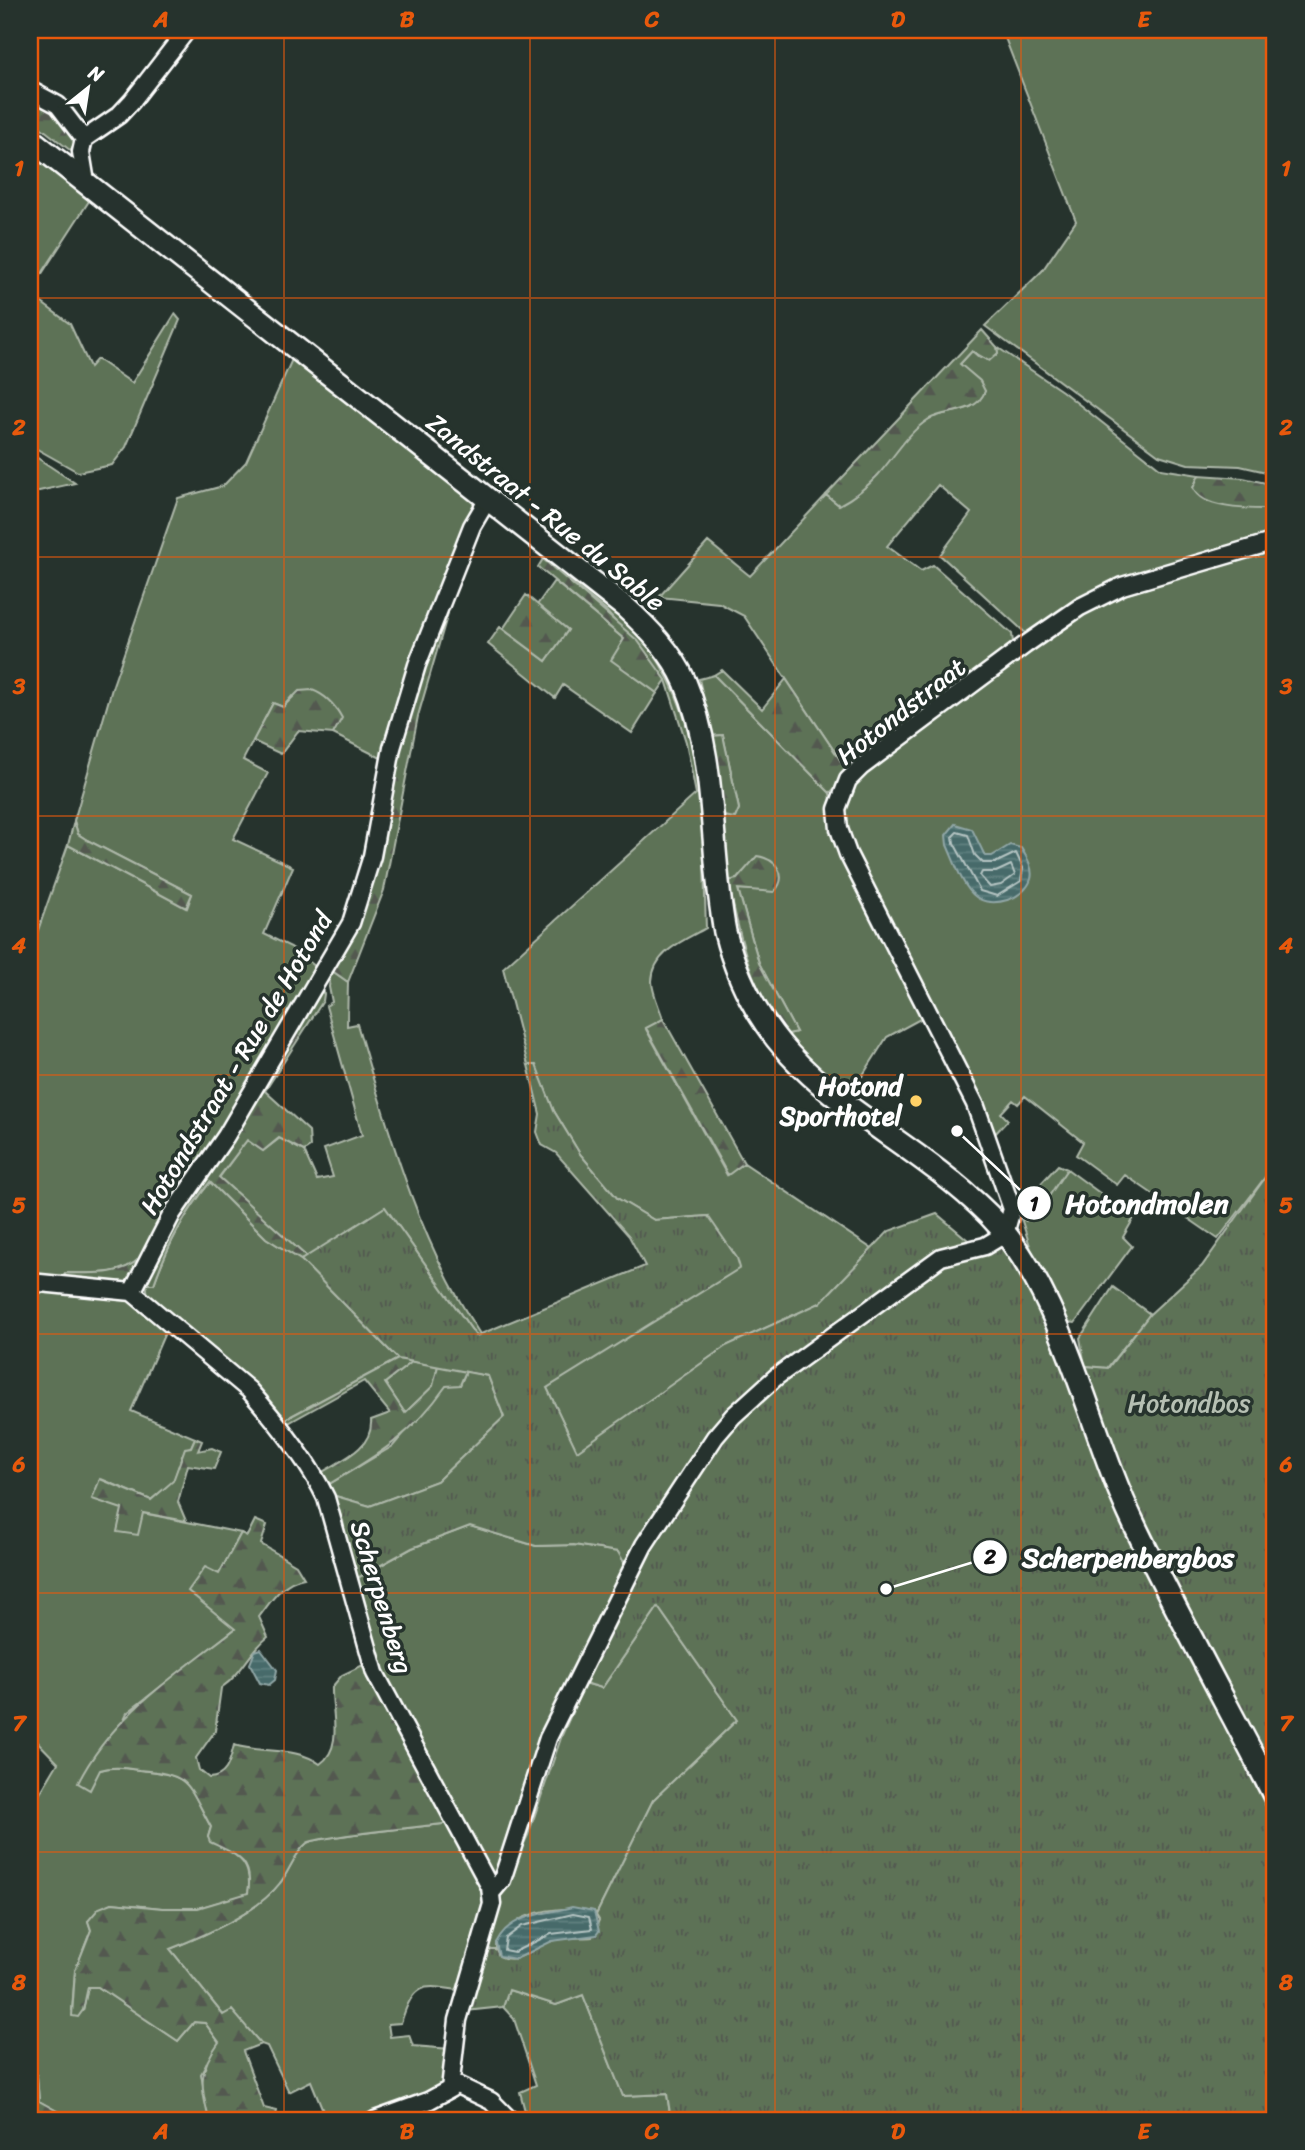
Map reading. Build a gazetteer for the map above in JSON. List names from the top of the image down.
{
  "streets": {
    "main road": ["Zandstraat - Rue du Sable"],
    "street": ["Hotondstraat", "Hotondstraat - Rue de Hotond", "Scherpenberg"]
  },
  "crossings": [
    ["Zandstraat - Rue du Sable", "Hotondstraat"],
    ["Zandstraat - Rue du Sable", "Hotondstraat - Rue de Hotond"],
    ["Hotondstraat - Rue de Hotond", "Scherpenberg"]
  ],
  "parks": ["Hotondbos"],
  "places": ["Hotond Sporthotel", "Hotondmolen", "Scherpenbergbos"],
  "north": "top right",
  "grid": {
    "columns": [
      "A",
      "B",
      "C",
      "D",
      "E"
    ],
    "rows": [
      "1",
      "2",
      "3",
      "4",
      "5",
      "6",
      "7",
      "8"
    ]
  }
}
